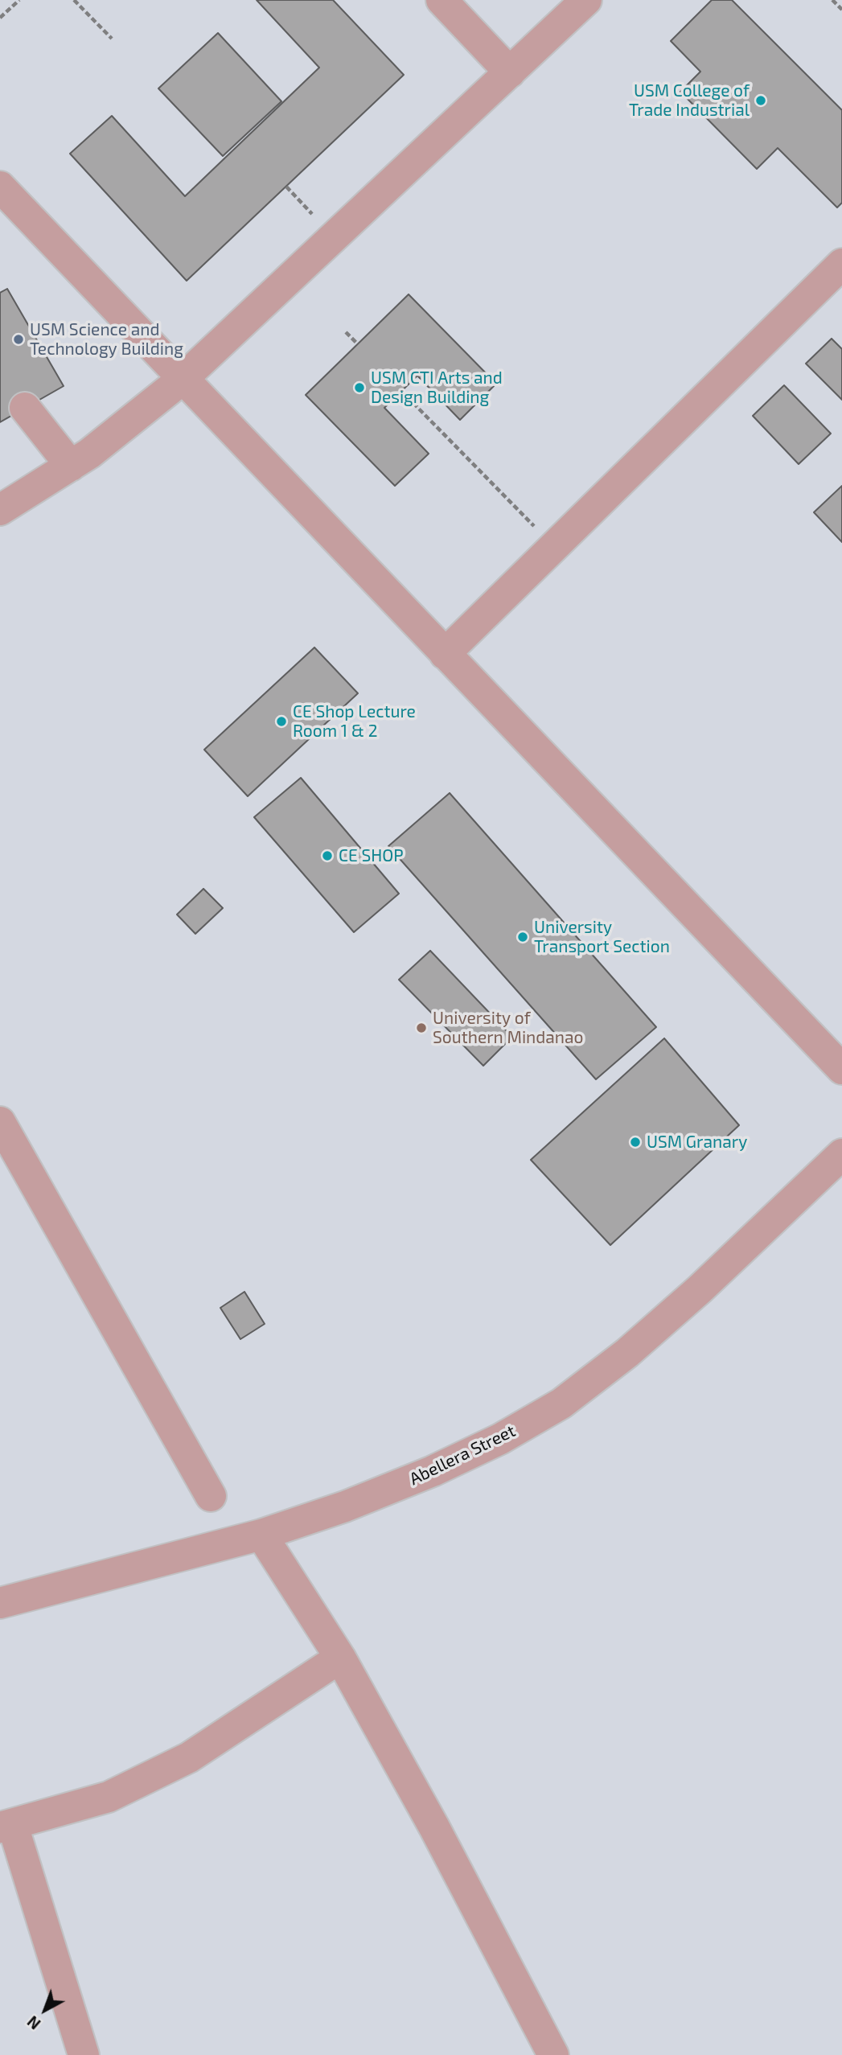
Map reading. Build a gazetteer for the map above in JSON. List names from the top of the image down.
{
  "streets": {
    "street": ["Abellera Street"]
  },
  "places": [
    "USM College of Trade Industrial",
    "USM Science and Technology Building",
    "USM CTI Arts and Design Building",
    "CE Shop Lecture Room 1 & 2",
    "CE SHOP",
    "University Transport Section",
    "University of Southern Mindanao",
    "USM Granary"
  ],
  "north": "bottom left"
}
